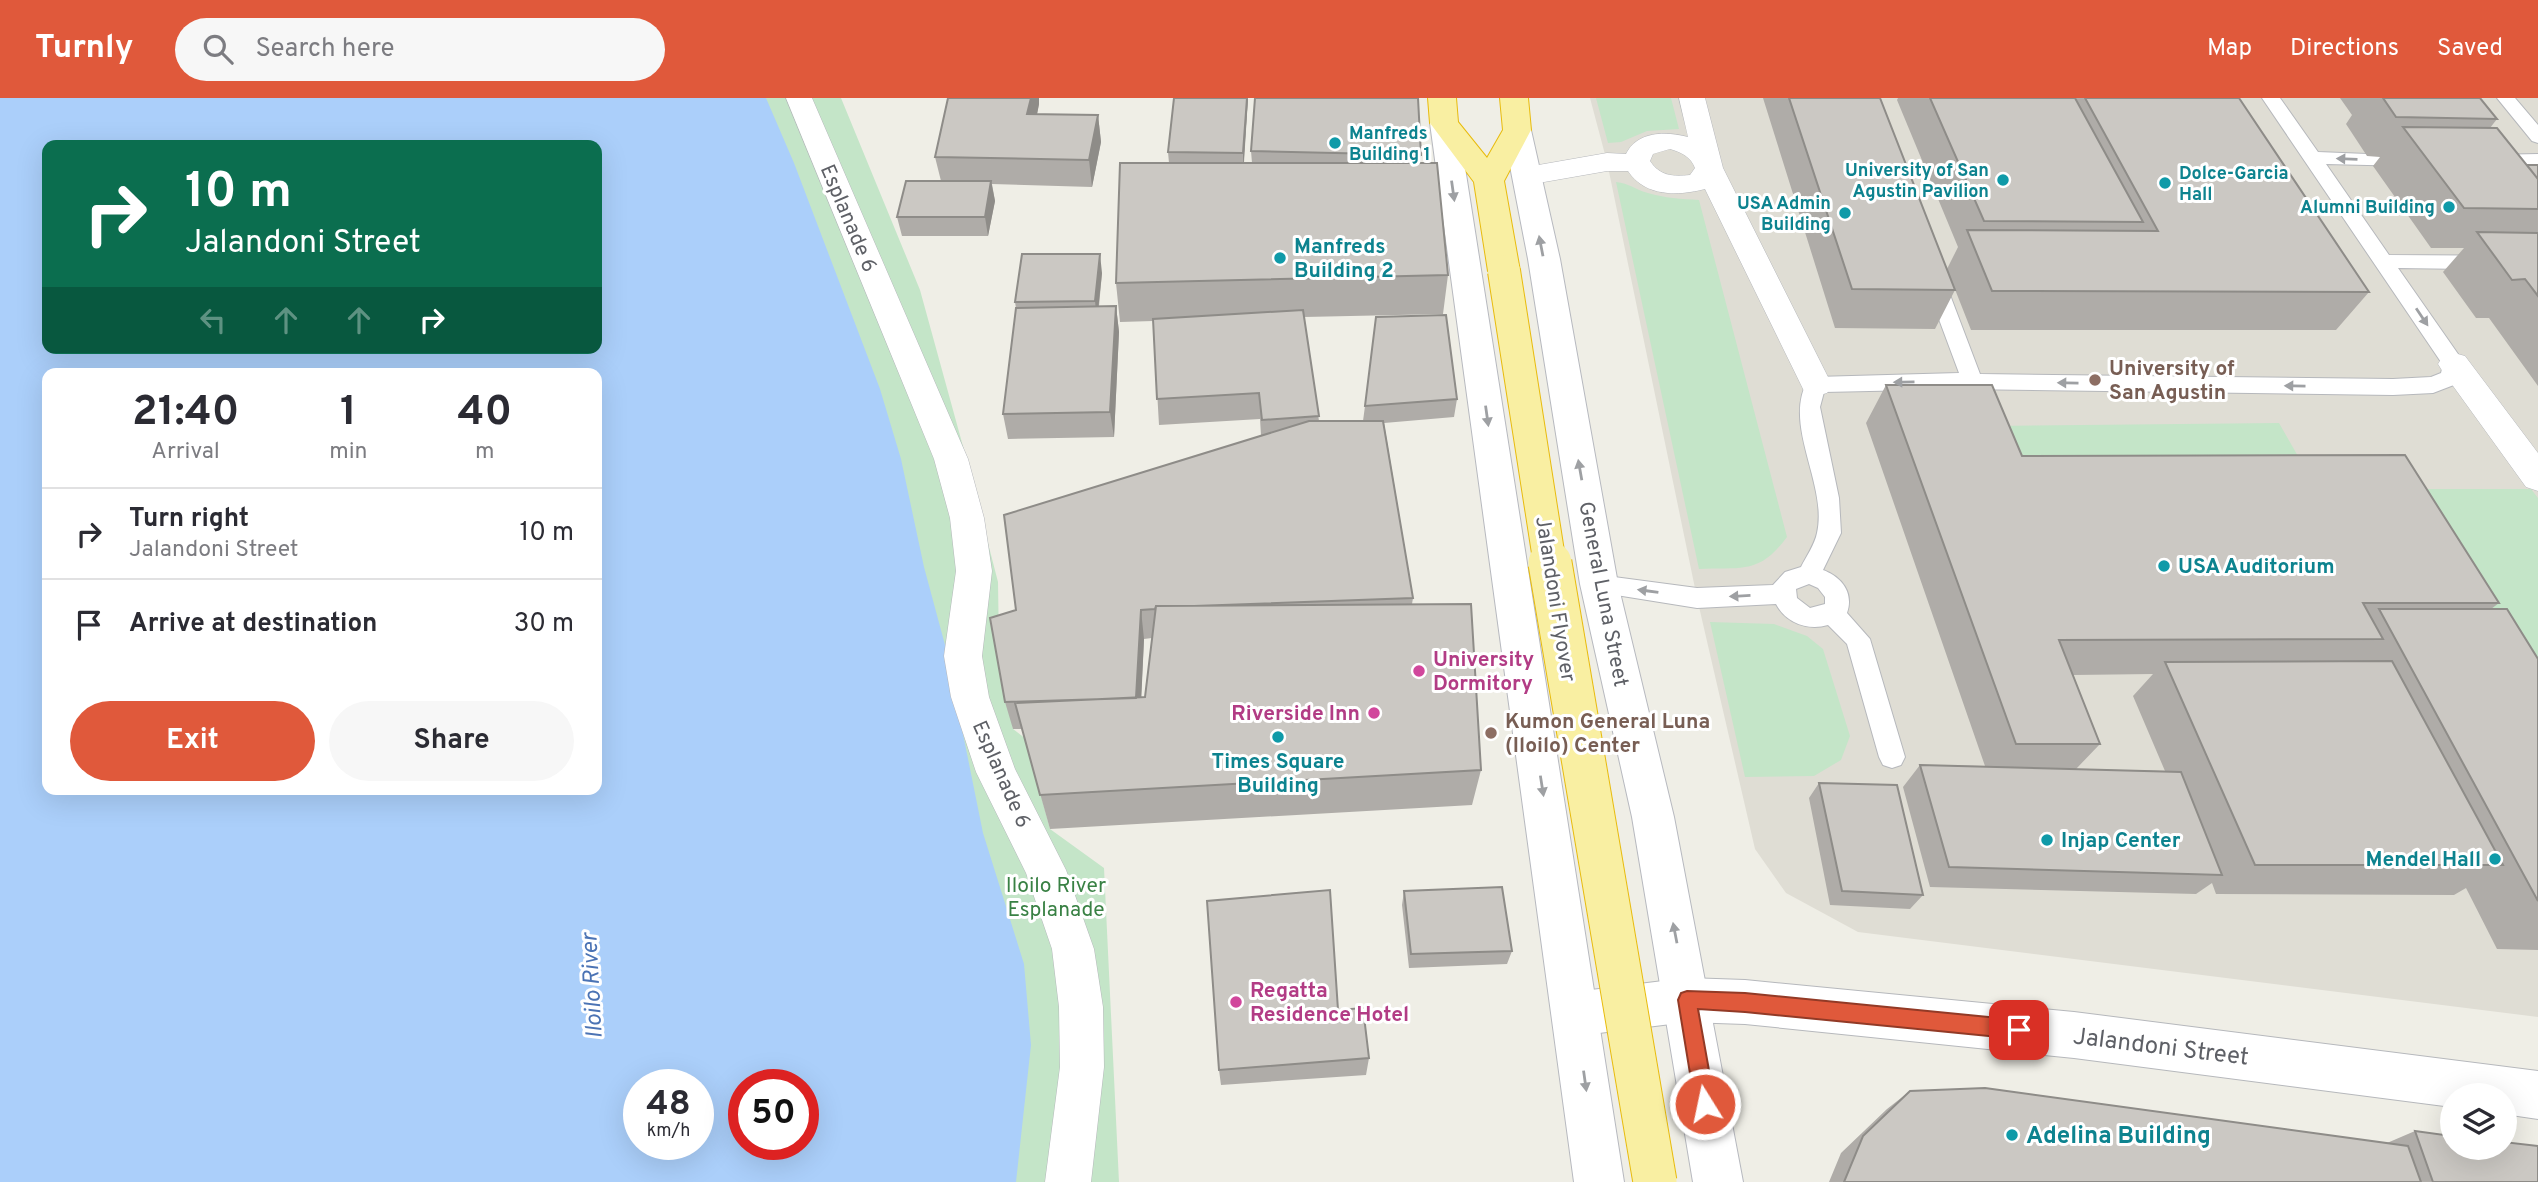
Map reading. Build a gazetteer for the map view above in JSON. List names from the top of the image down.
{
  "streets": {
    "highway": ["General Luna Street", "Jalandoni Flyover"],
    "main road": ["Jalandoni Street"],
    "street": ["Esplanade 6"]
  },
  "crossings": [
    ["General Luna Street", "Jalandoni Flyover"],
    ["General Luna Street", "Jalandoni Street"]
  ],
  "one_way": ["General Luna Street"],
  "water": ["Iloilo River"],
  "parks": ["Iloilo River Esplanade"],
  "places": [
    "Manfreds Building 1",
    "University of San Agustin Pavilion",
    "Dolce-Garcia Hall",
    "Alumni Building",
    "USA Admin Building",
    "Manfreds Building 2",
    "University of San Agustin",
    "USA Auditorium",
    "University Dormitory",
    "Riverside Inn",
    "Kumon General Luna (Iloilo) Center",
    "Times Square Building",
    "Injap Center",
    "Mendel Hall",
    "Regatta Residence Hotel",
    "Adelina Building"
  ],
  "page": {
    "header": "Turnly",
    "search": "Search here",
    "nav": ["Map", "Directions", "Saved"],
    "turn": ["10 m", "Jalandoni Street"],
    "eta": [
      "21:40",
      "Arrival",
      "1",
      "min",
      "40",
      "m"
    ],
    "list": [
      {
        "name": "Turn right",
        "note": "Jalandoni Street",
        "value": "10 m"
      },
      {
        "name": "Arrive at destination",
        "value": "30 m"
      }
    ],
    "buttons": ["Exit", "Share"],
    "speed": "48 km/h",
    "limit": "50"
  }
}
